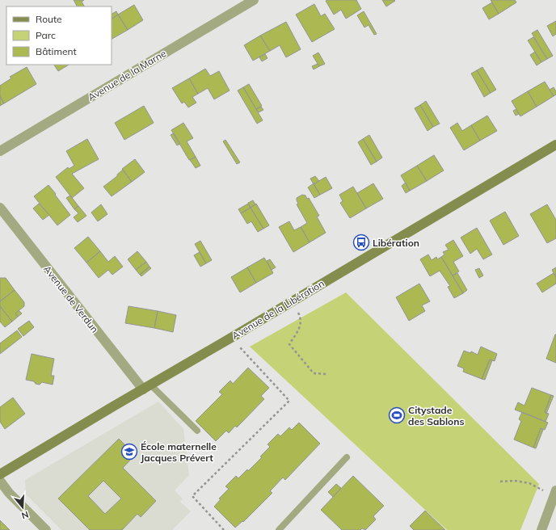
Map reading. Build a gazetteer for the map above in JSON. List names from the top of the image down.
{
  "streets": {
    "street": ["Avenue de la Marne", "Avenue de Verdun", "Avenue de la Libération"]
  },
  "crossings": [
    ["Avenue de Verdun", "Avenue de la Libération"]
  ],
  "places": {
    "bus stop": ["Libération"],
    "sports": ["Citystade des Sablons"],
    "school or university": ["École maternelle Jacques Prévert"]
  },
  "legend": ["Route", "Parc", "Bâtiment"],
  "north": "bottom"
}
